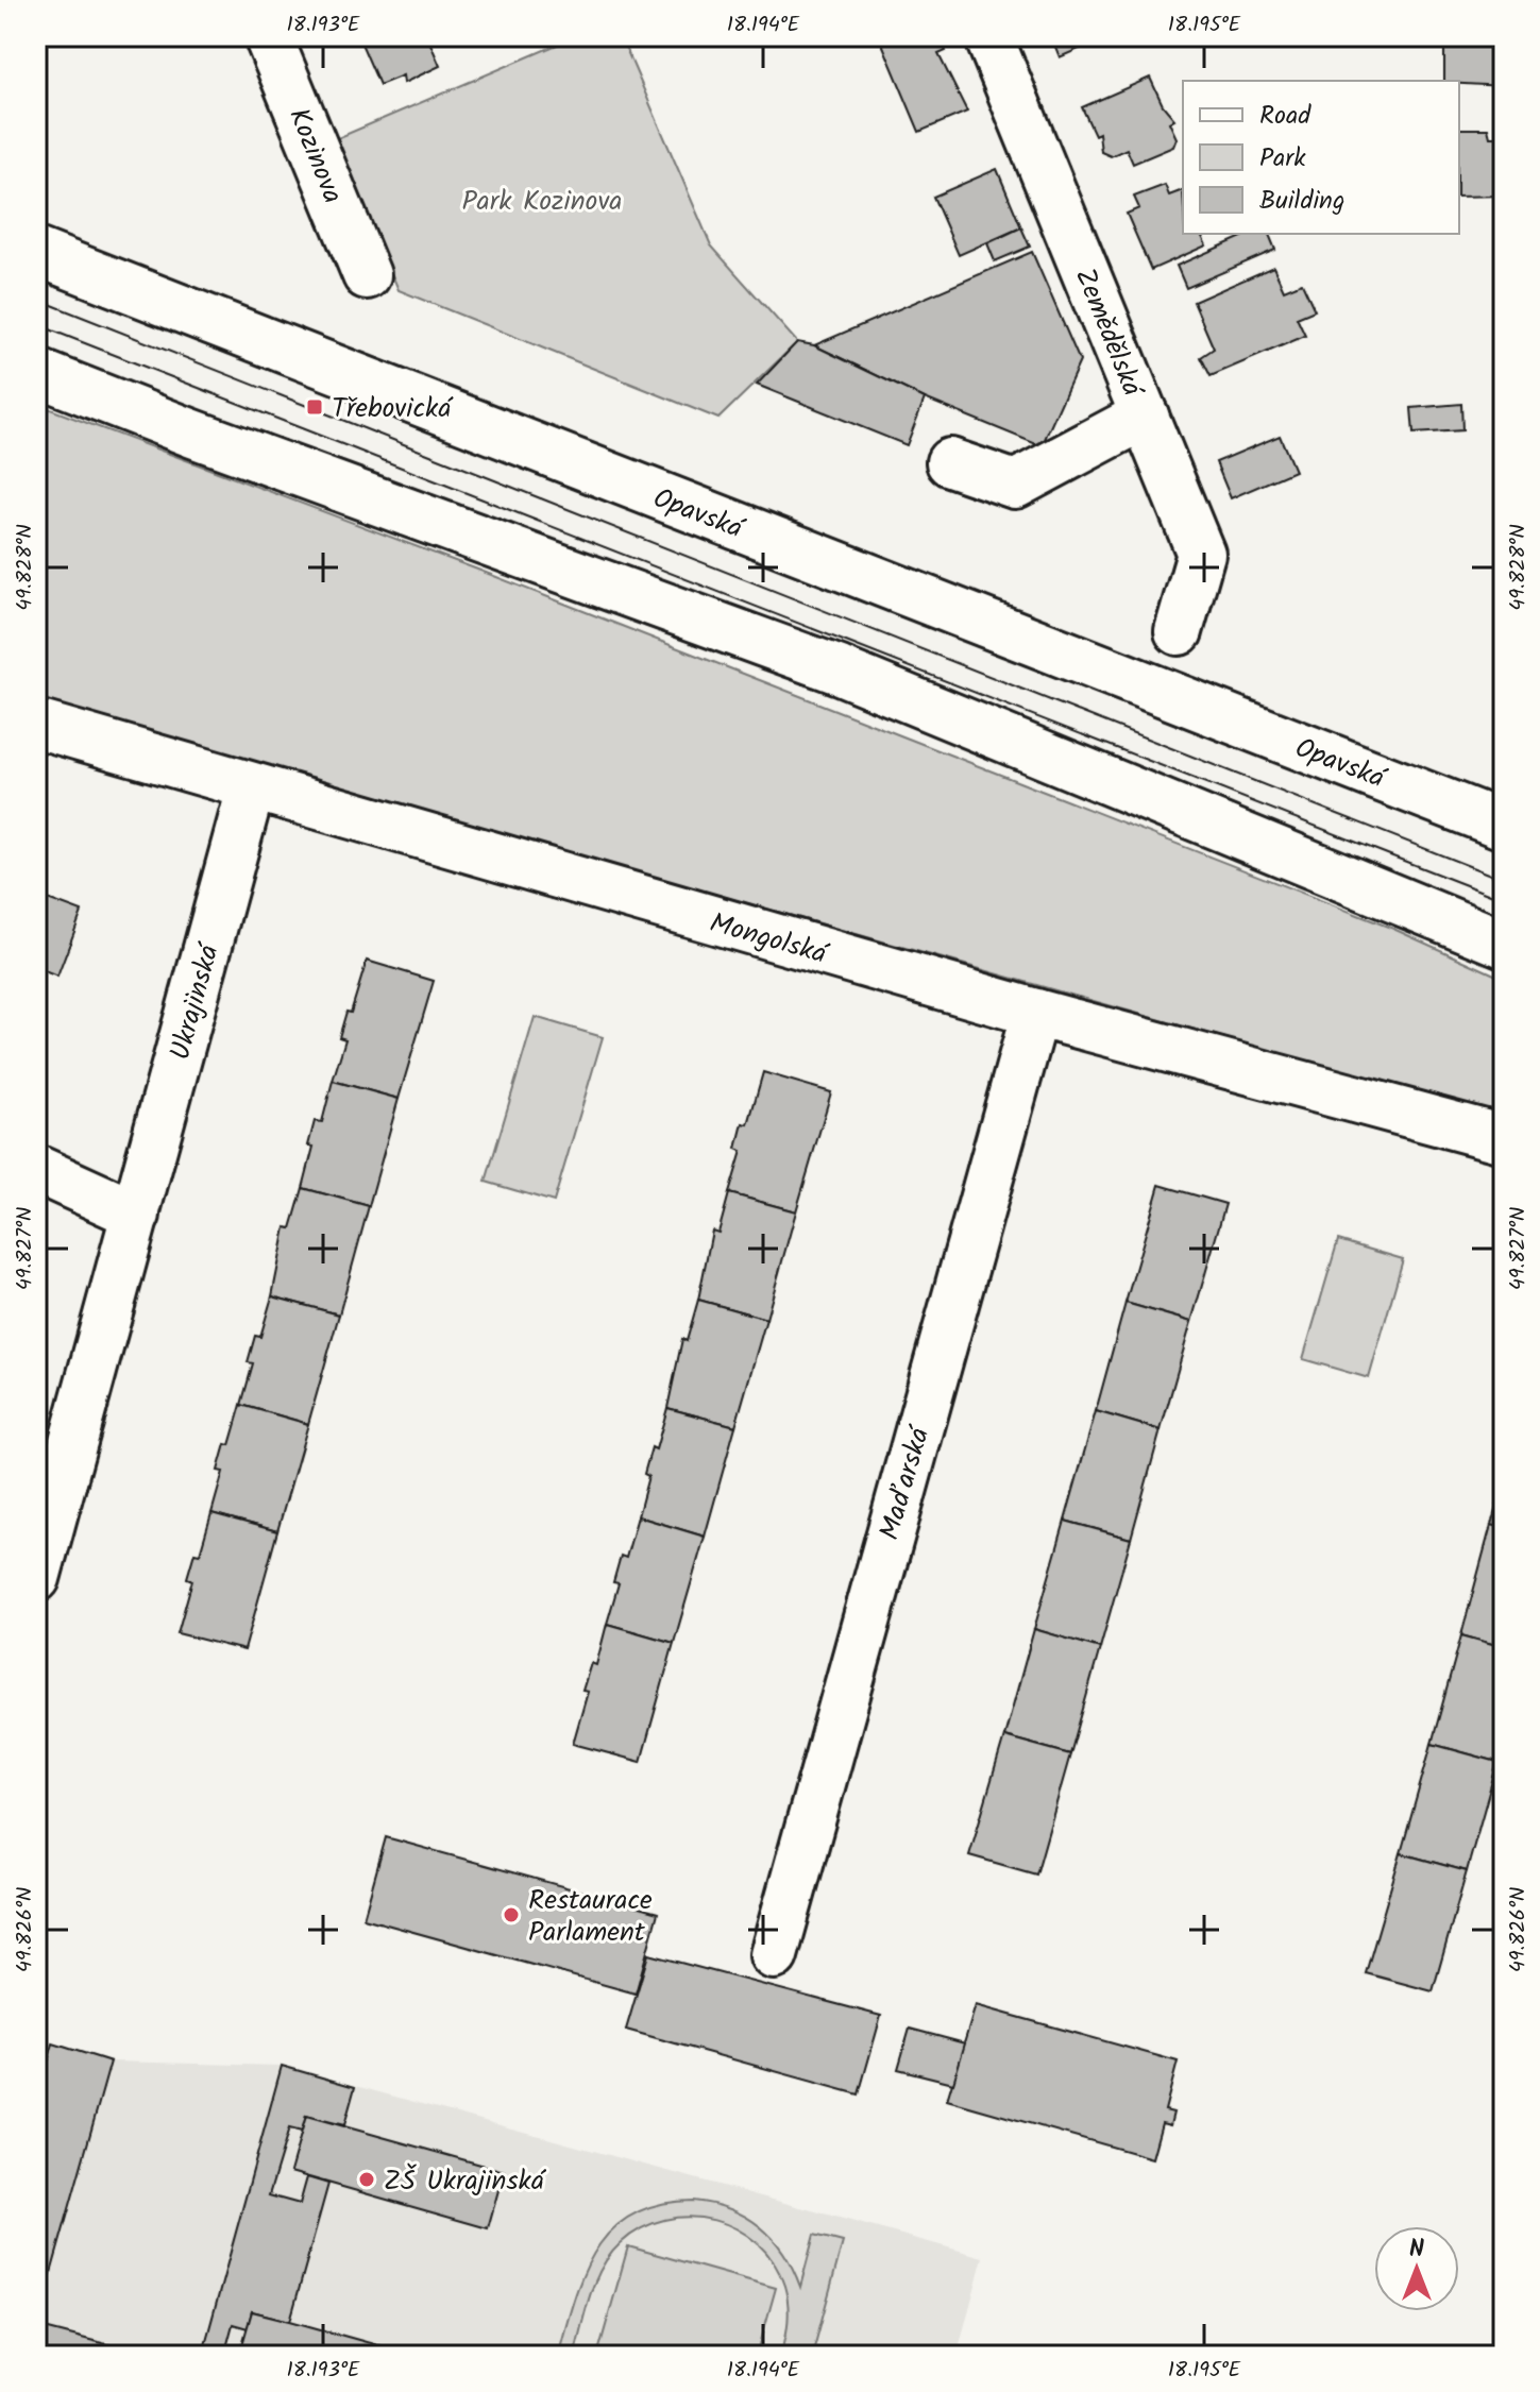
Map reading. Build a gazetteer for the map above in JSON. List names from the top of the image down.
{
  "streets": {
    "street": [
      "Kozinova",
      "Zemědělská",
      "Opavská",
      "Mongolská",
      "Ukrajinská",
      "Maďarská"
    ]
  },
  "crossings": [
    ["Mongolská", "Ukrajinská"],
    ["Mongolská", "Maďarská"]
  ],
  "parks": ["Park Kozinova"],
  "places": {
    "transit": ["Třebovická"],
    "other": ["Restaurace Parlament", "ZŠ Ukrajinská"]
  },
  "legend": ["Road", "Park", "Building"],
  "north": "top",
  "coordinates": [
    "18.193°E",
    "18.194°E",
    "18.195°E",
    "49.828°N",
    "49.827°N",
    "49.826°N"
  ]
}
